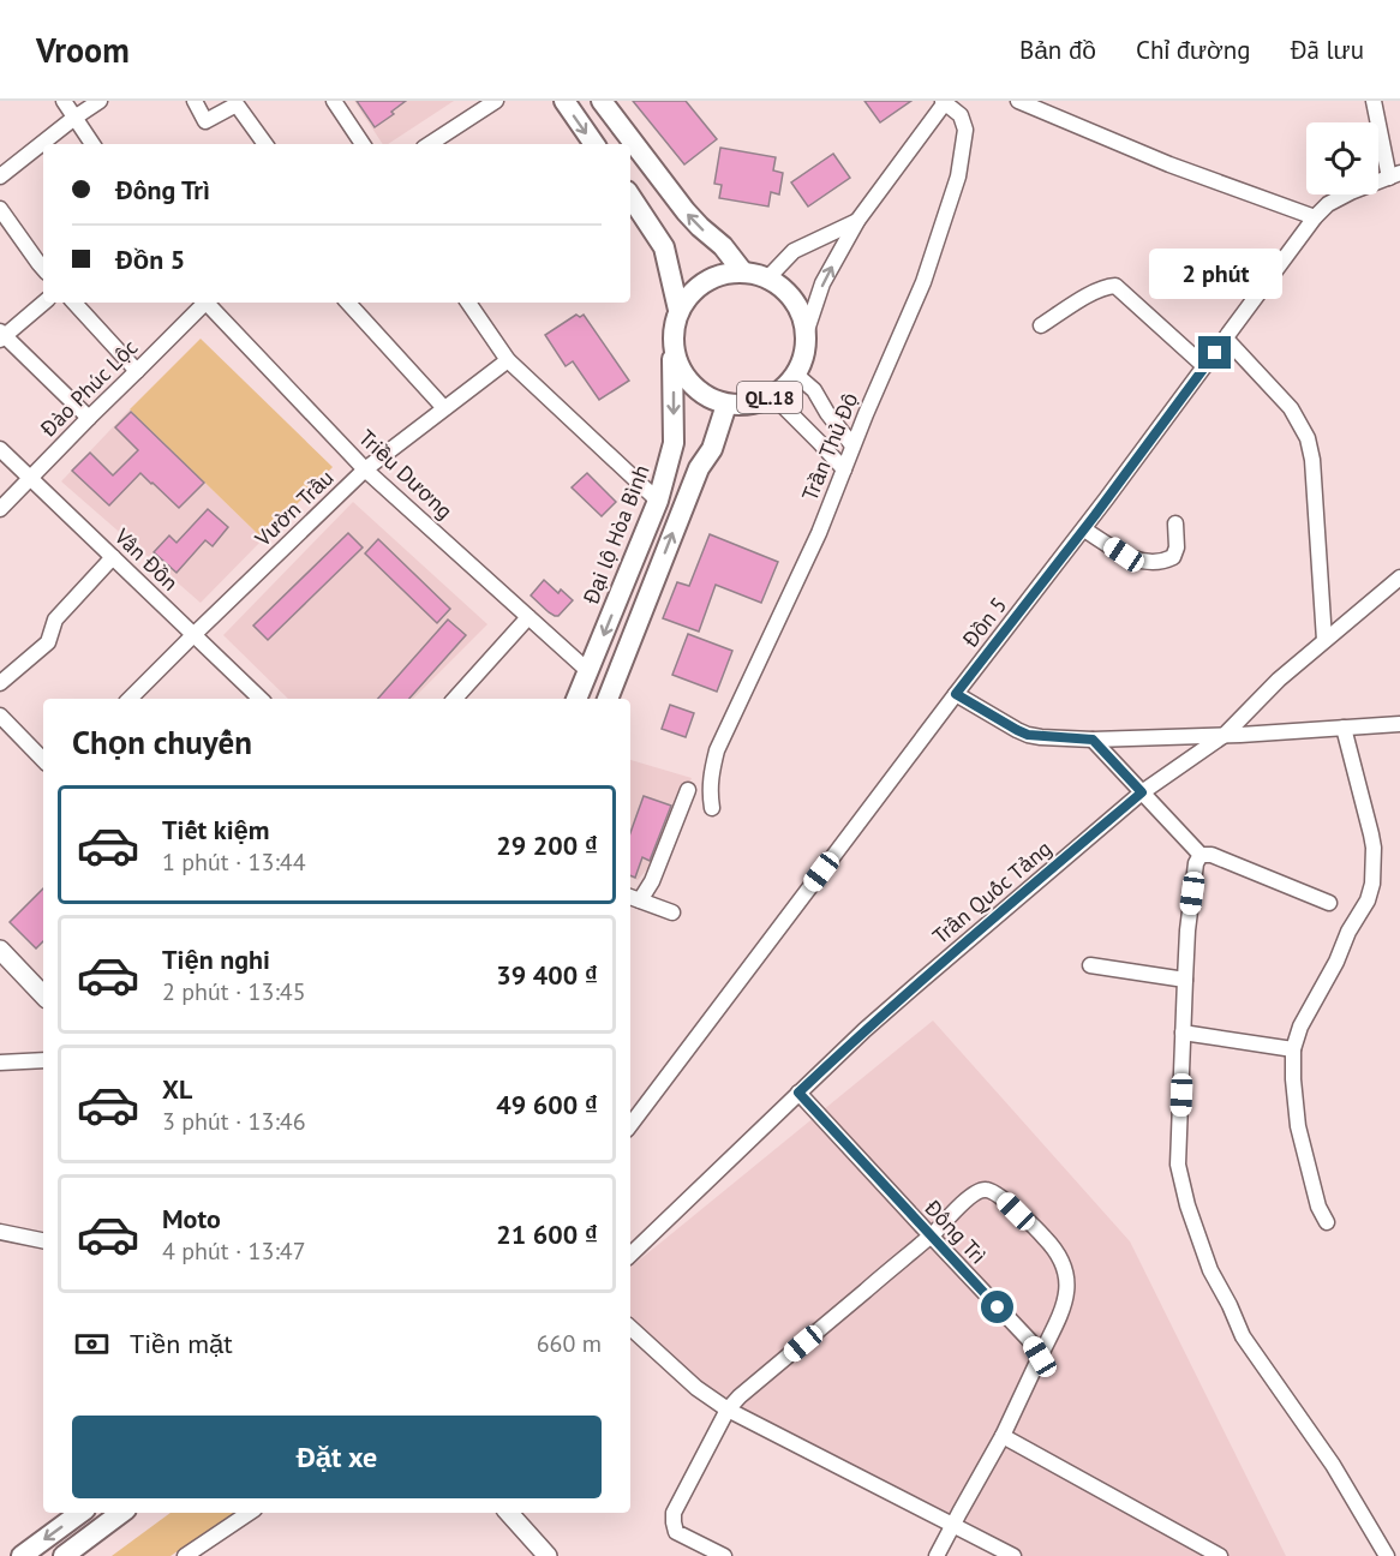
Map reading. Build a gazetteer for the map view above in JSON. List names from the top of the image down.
{
  "streets": {
    "highway": ["QL.18", "Đại lộ Hòa Bình"],
    "street": [
      "Đào Phúc Lộc",
      "Trần Thủ Độ",
      "Triều Dương",
      "Vườn Trầu",
      "Vân Đồn",
      "Đồn 5",
      "Trần Quốc Tảng",
      "Đông Trì"
    ]
  },
  "crossings": [
    ["Đào Phúc Lộc", "Vân Đồn"],
    ["QL.18", "Đại lộ Hòa Bình"],
    ["Triều Dương", "Vườn Trầu"],
    ["Triều Dương", "Đại lộ Hòa Bình"],
    ["Vườn Trầu", "Vân Đồn"],
    ["Trần Quốc Tảng", "Đông Trì"]
  ],
  "page": {
    "header": "Vroom",
    "nav": ["Bản đồ", "Chỉ đường", "Đã lưu"],
    "banner": ["Đông Trì", "Đồn 5"],
    "bubble": "2 phút",
    "heading": "Chọn chuyến",
    "list": [
      {
        "name": "Tiết kiệm",
        "note": "1 phút · 13:44",
        "value": "29 200 ₫"
      },
      {
        "name": "Tiện nghi",
        "note": "2 phút · 13:45",
        "value": "39 400 ₫"
      },
      {
        "name": "XL",
        "note": "3 phút · 13:46",
        "value": "49 600 ₫"
      },
      {
        "name": "Moto",
        "note": "4 phút · 13:47",
        "value": "21 600 ₫"
      }
    ],
    "pay": ["Tiền mặt", "660 m"],
    "buttons": "Đặt xe"
  }
}
